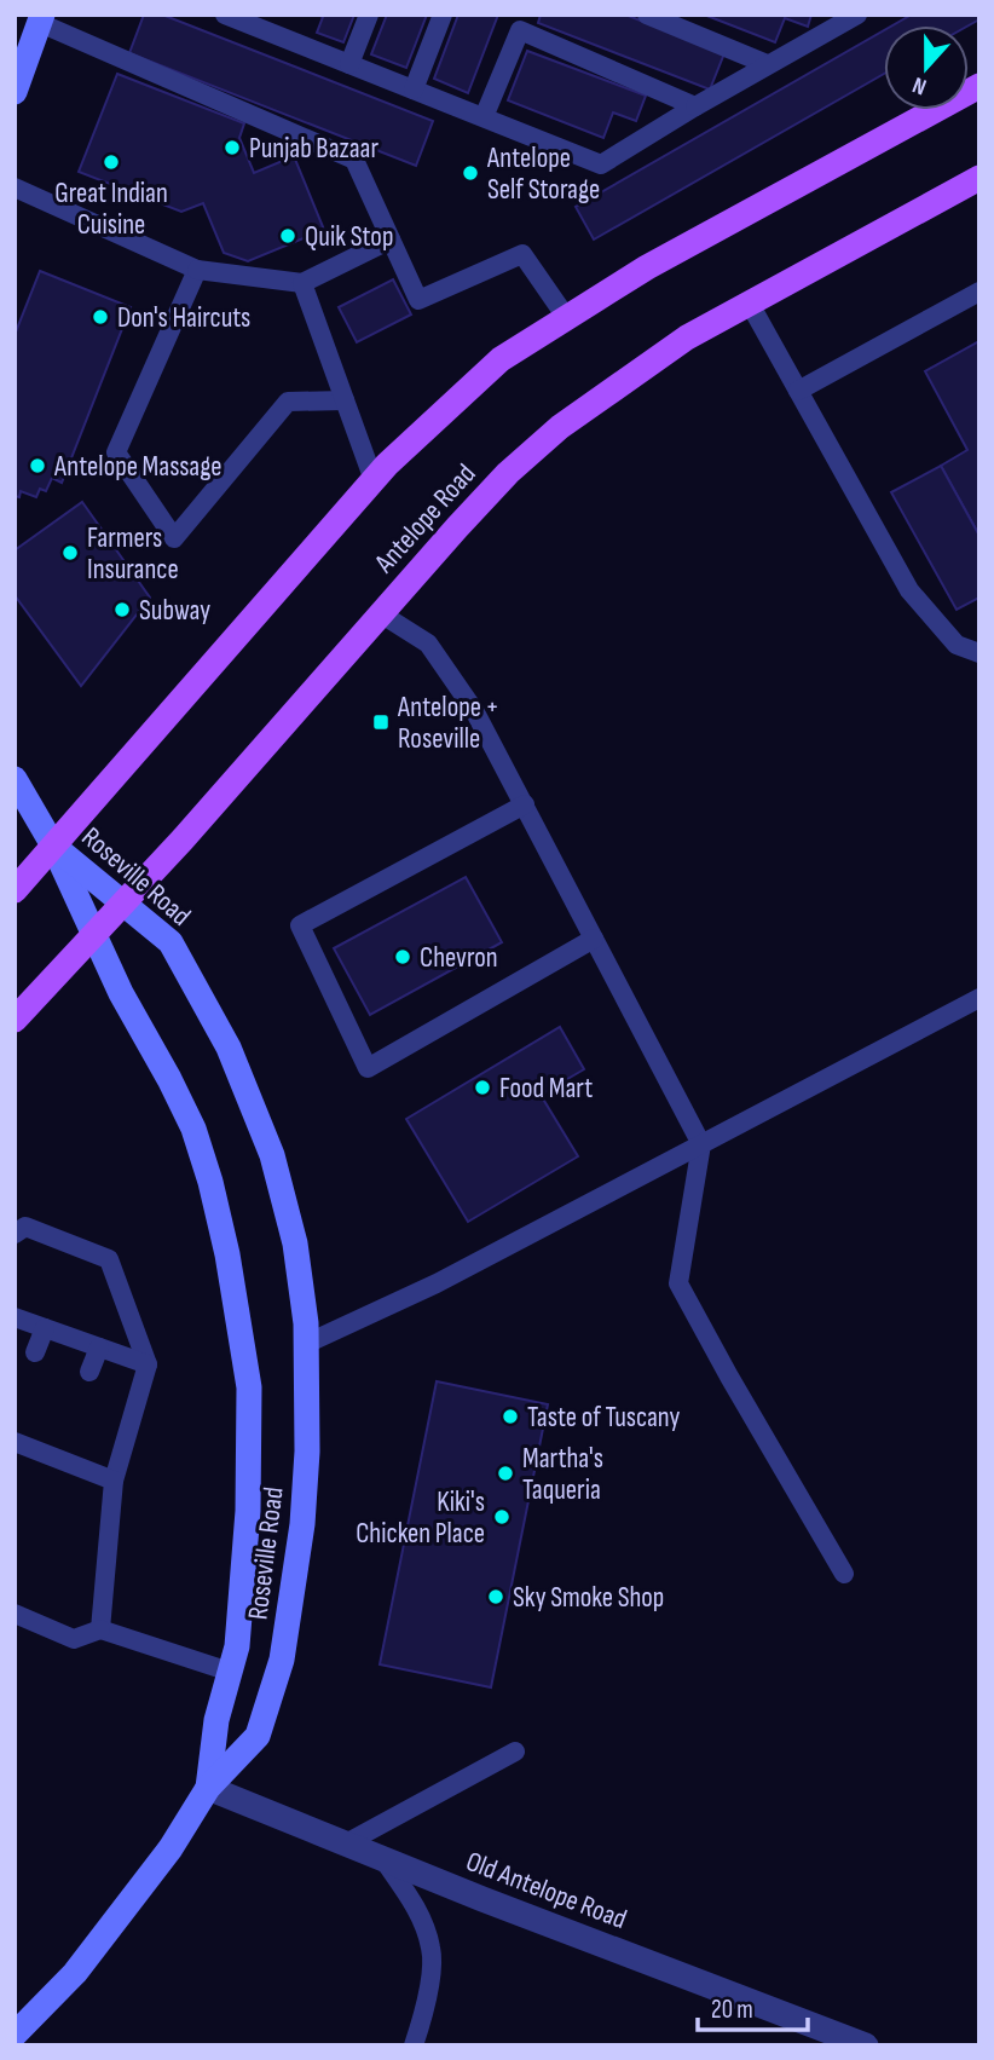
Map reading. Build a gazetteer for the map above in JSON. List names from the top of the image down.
{
  "streets": {
    "main road": ["Antelope Road", "Roseville Road"],
    "street": ["Old Antelope Road"]
  },
  "crossings": [
    ["Antelope Road", "Roseville Road"],
    ["Roseville Road", "Old Antelope Road"]
  ],
  "places": {
    "other": [
      "Punjab Bazaar",
      "Great Indian Cuisine",
      "Antelope Self Storage",
      "Quik Stop",
      "Don's Haircuts",
      "Antelope Massage",
      "Farmers Insurance",
      "Subway",
      "Chevron",
      "Food Mart",
      "Taste of Tuscany",
      "Martha's Taqueria",
      "Kiki's Chicken Place",
      "Sky Smoke Shop"
    ],
    "transit": ["Antelope + Roseville"]
  },
  "scale_bar": "20 m",
  "north": "bottom"
}
